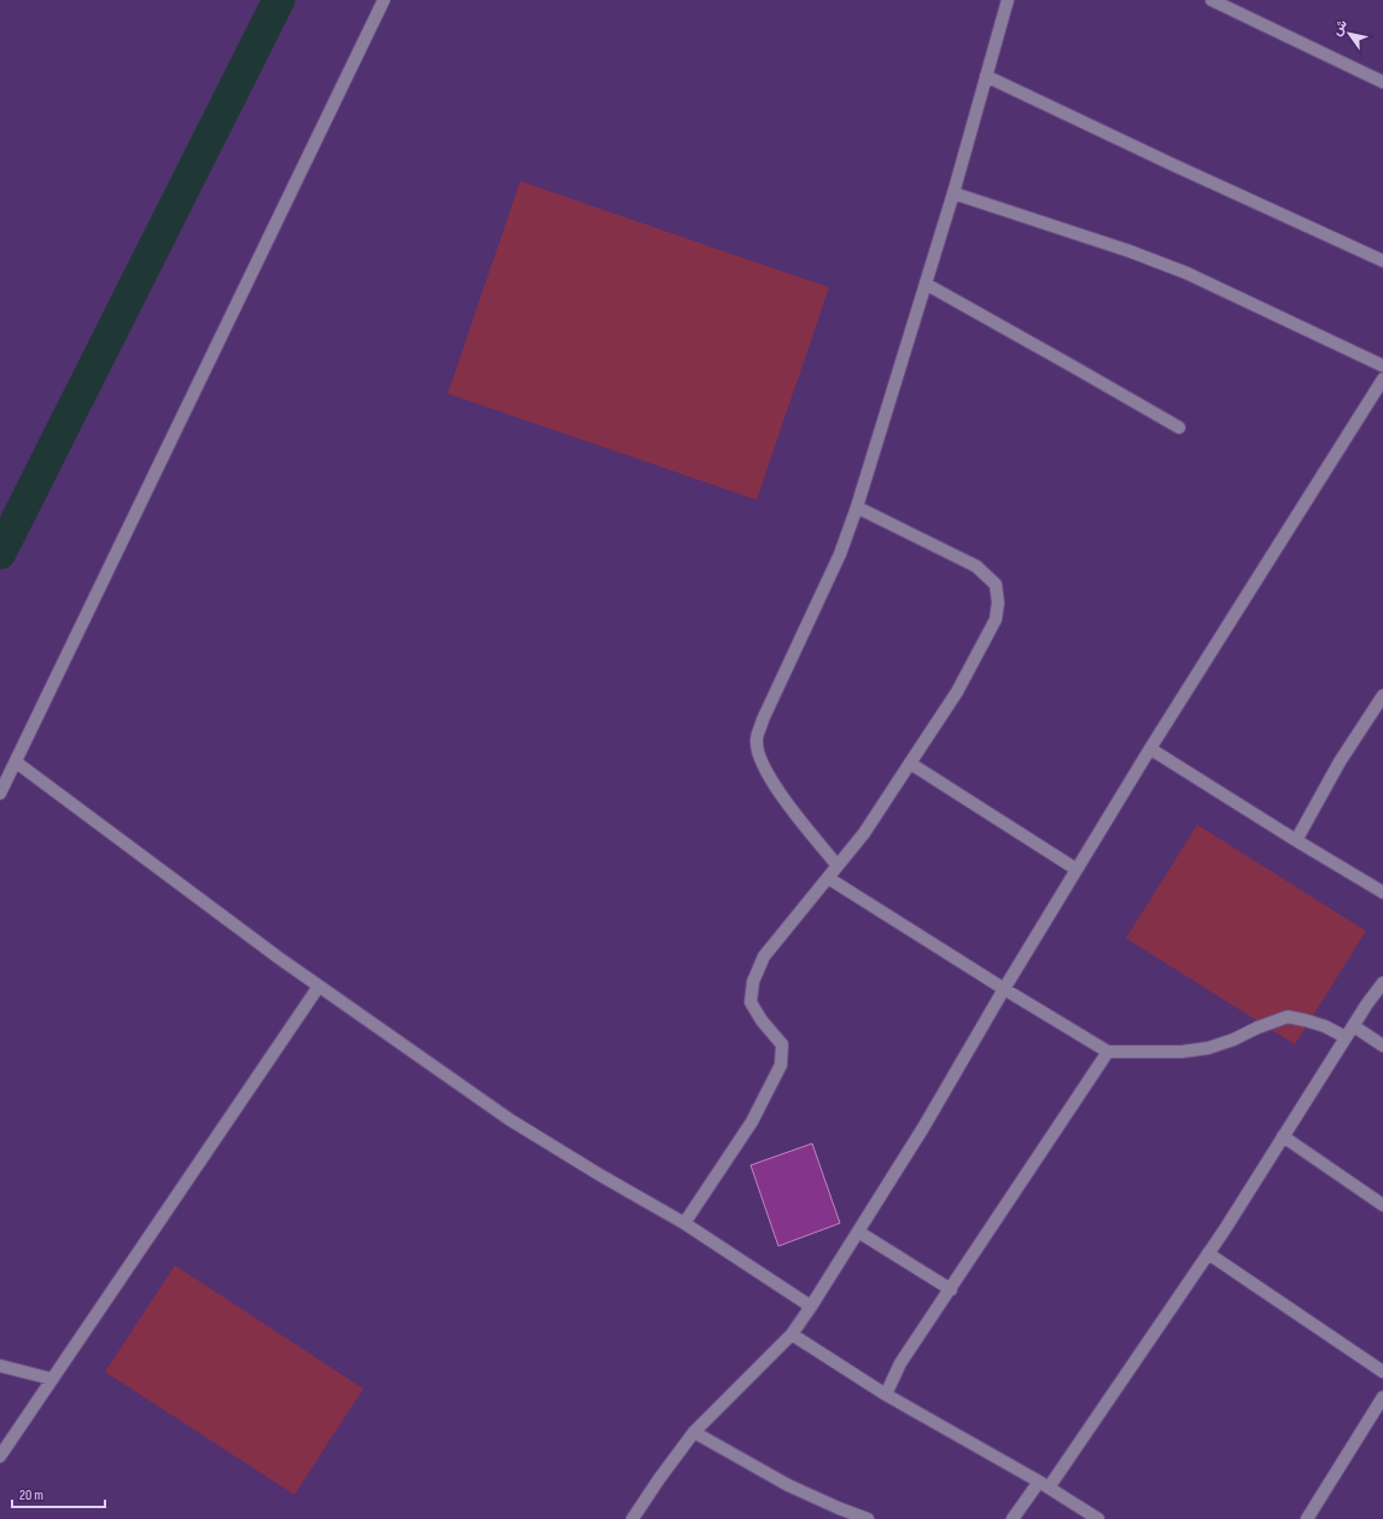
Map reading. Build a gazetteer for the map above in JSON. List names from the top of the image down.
{
  "scale_bar": "20 m",
  "north": "top left"
}
